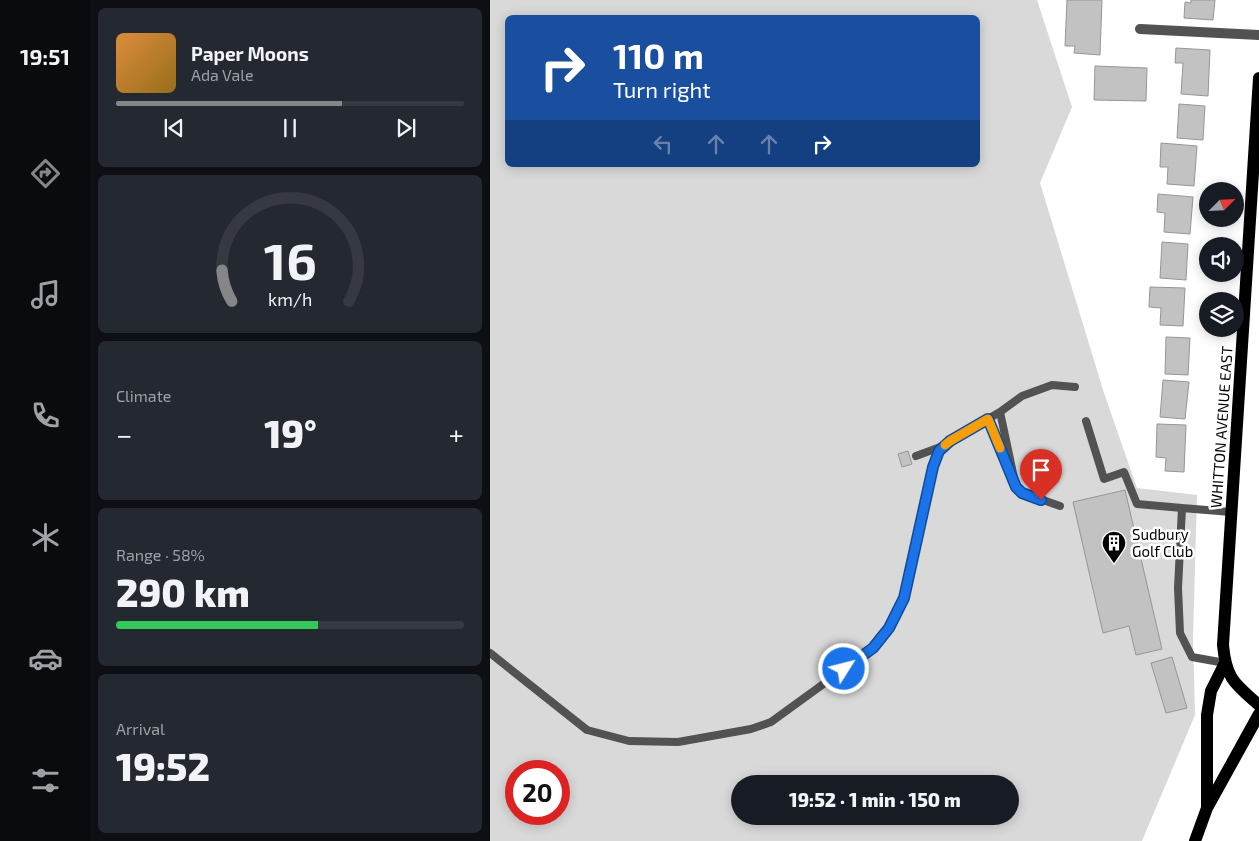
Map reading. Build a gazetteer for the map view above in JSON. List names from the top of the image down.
{
  "streets": {
    "main road": ["WHITTON AVENUE EAST"]
  },
  "places": {
    "building": ["Sudbury Golf Club"]
  },
  "north": "top right",
  "page": {
    "tabs": "19:51",
    "turn": ["110 m", "Turn right"],
    "song": ["Paper Moons", "Ada Vale"],
    "tile": [
      "Climate",
      ["Range · 58%", "290 km"],
      ["Arrival", "19:52"]
    ],
    "heat": ["−", "19°", "+"],
    "limit": "20",
    "trip": "19:52 · 1 min · 150 m",
    "gauge": ["16", "km/h"]
  }
}
